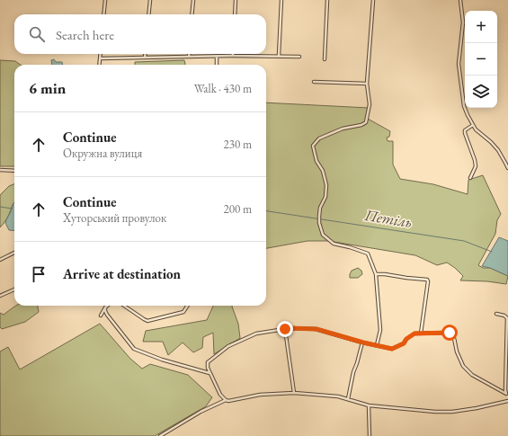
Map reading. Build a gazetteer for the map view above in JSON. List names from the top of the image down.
{
  "water": ["Петіль"],
  "page": {
    "map_buttons": ["+", "−"],
    "search": "Search here",
    "heading": ["6 min", "Walk · 430 m"],
    "list": [
      ["Continue", "Окружна вулиця", "230 m"],
      ["Continue", "Хуторський провулок", "200 m"],
      "Arrive at destination"
    ]
  }
}
